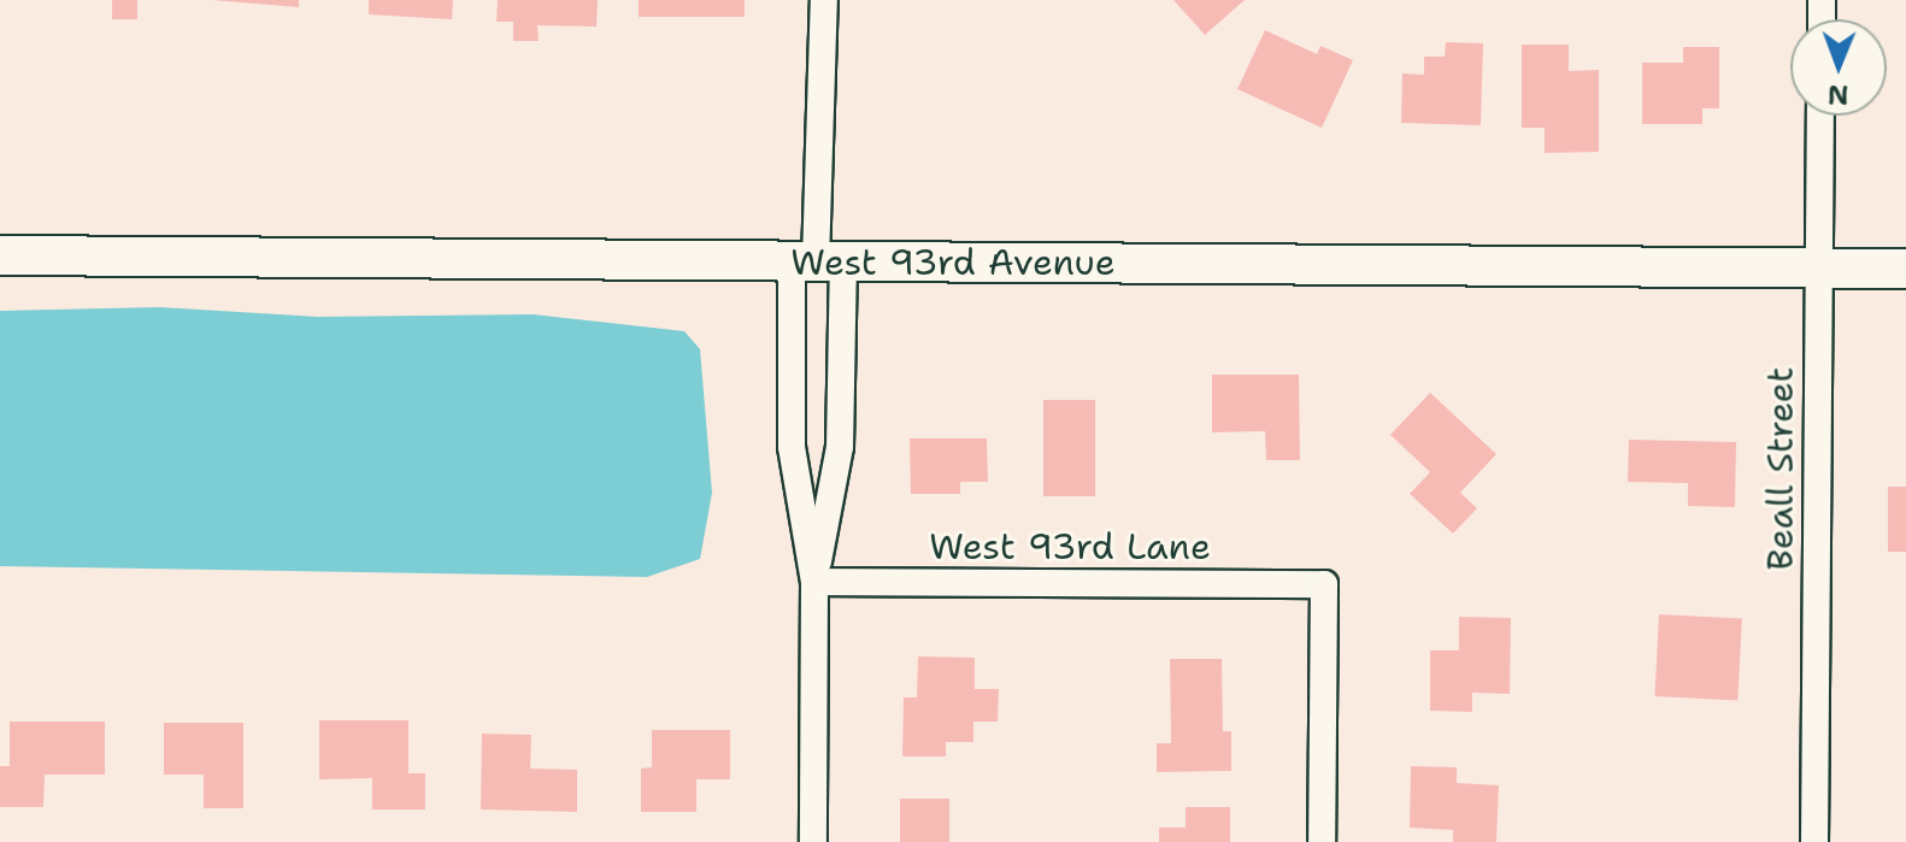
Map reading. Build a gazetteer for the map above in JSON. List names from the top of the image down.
{
  "streets": {
    "street": ["West 93rd Avenue", "Beall Street", "West 93rd Lane"]
  },
  "crossings": [
    ["West 93rd Avenue", "Beall Street"]
  ],
  "north": "bottom"
}
